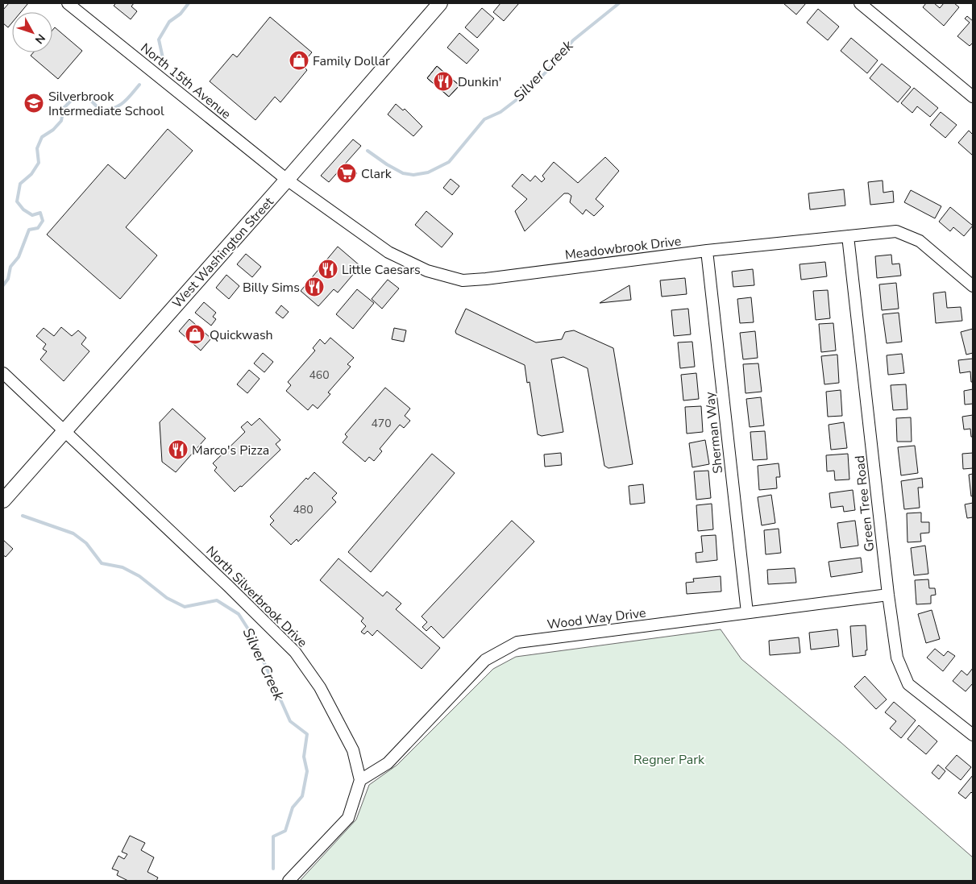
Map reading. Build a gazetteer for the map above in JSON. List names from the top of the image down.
{
  "streets": {
    "main road": ["West Washington Street"],
    "street": [
      "North 15th Avenue",
      "Meadowbrook Drive",
      "Sherman Way",
      "Green Tree Road",
      "North Silverbrook Drive",
      "Wood Way Drive"
    ]
  },
  "crossings": [
    ["North 15th Avenue", "Meadowbrook Drive"],
    ["North 15th Avenue", "West Washington Street"],
    ["Meadowbrook Drive", "West Washington Street"],
    ["Meadowbrook Drive", "Sherman Way"],
    ["Meadowbrook Drive", "Green Tree Road"],
    ["West Washington Street", "North Silverbrook Drive"],
    ["Sherman Way", "Wood Way Drive"],
    ["Green Tree Road", "Wood Way Drive"],
    ["North Silverbrook Drive", "Wood Way Drive"]
  ],
  "water": ["Silver Creek"],
  "parks": ["Regner Park"],
  "places": {
    "shop": ["Family Dollar", "Quickwash"],
    "restaurant": [
      "Dunkin'",
      "Little Caesars",
      "Billy Sims",
      "Marco's Pizza"
    ],
    "school or university": ["Silverbrook Intermediate School"],
    "supermarket": ["Clark"]
  },
  "house_numbers": ["460", "470", "480"],
  "north": "bottom right"
}
